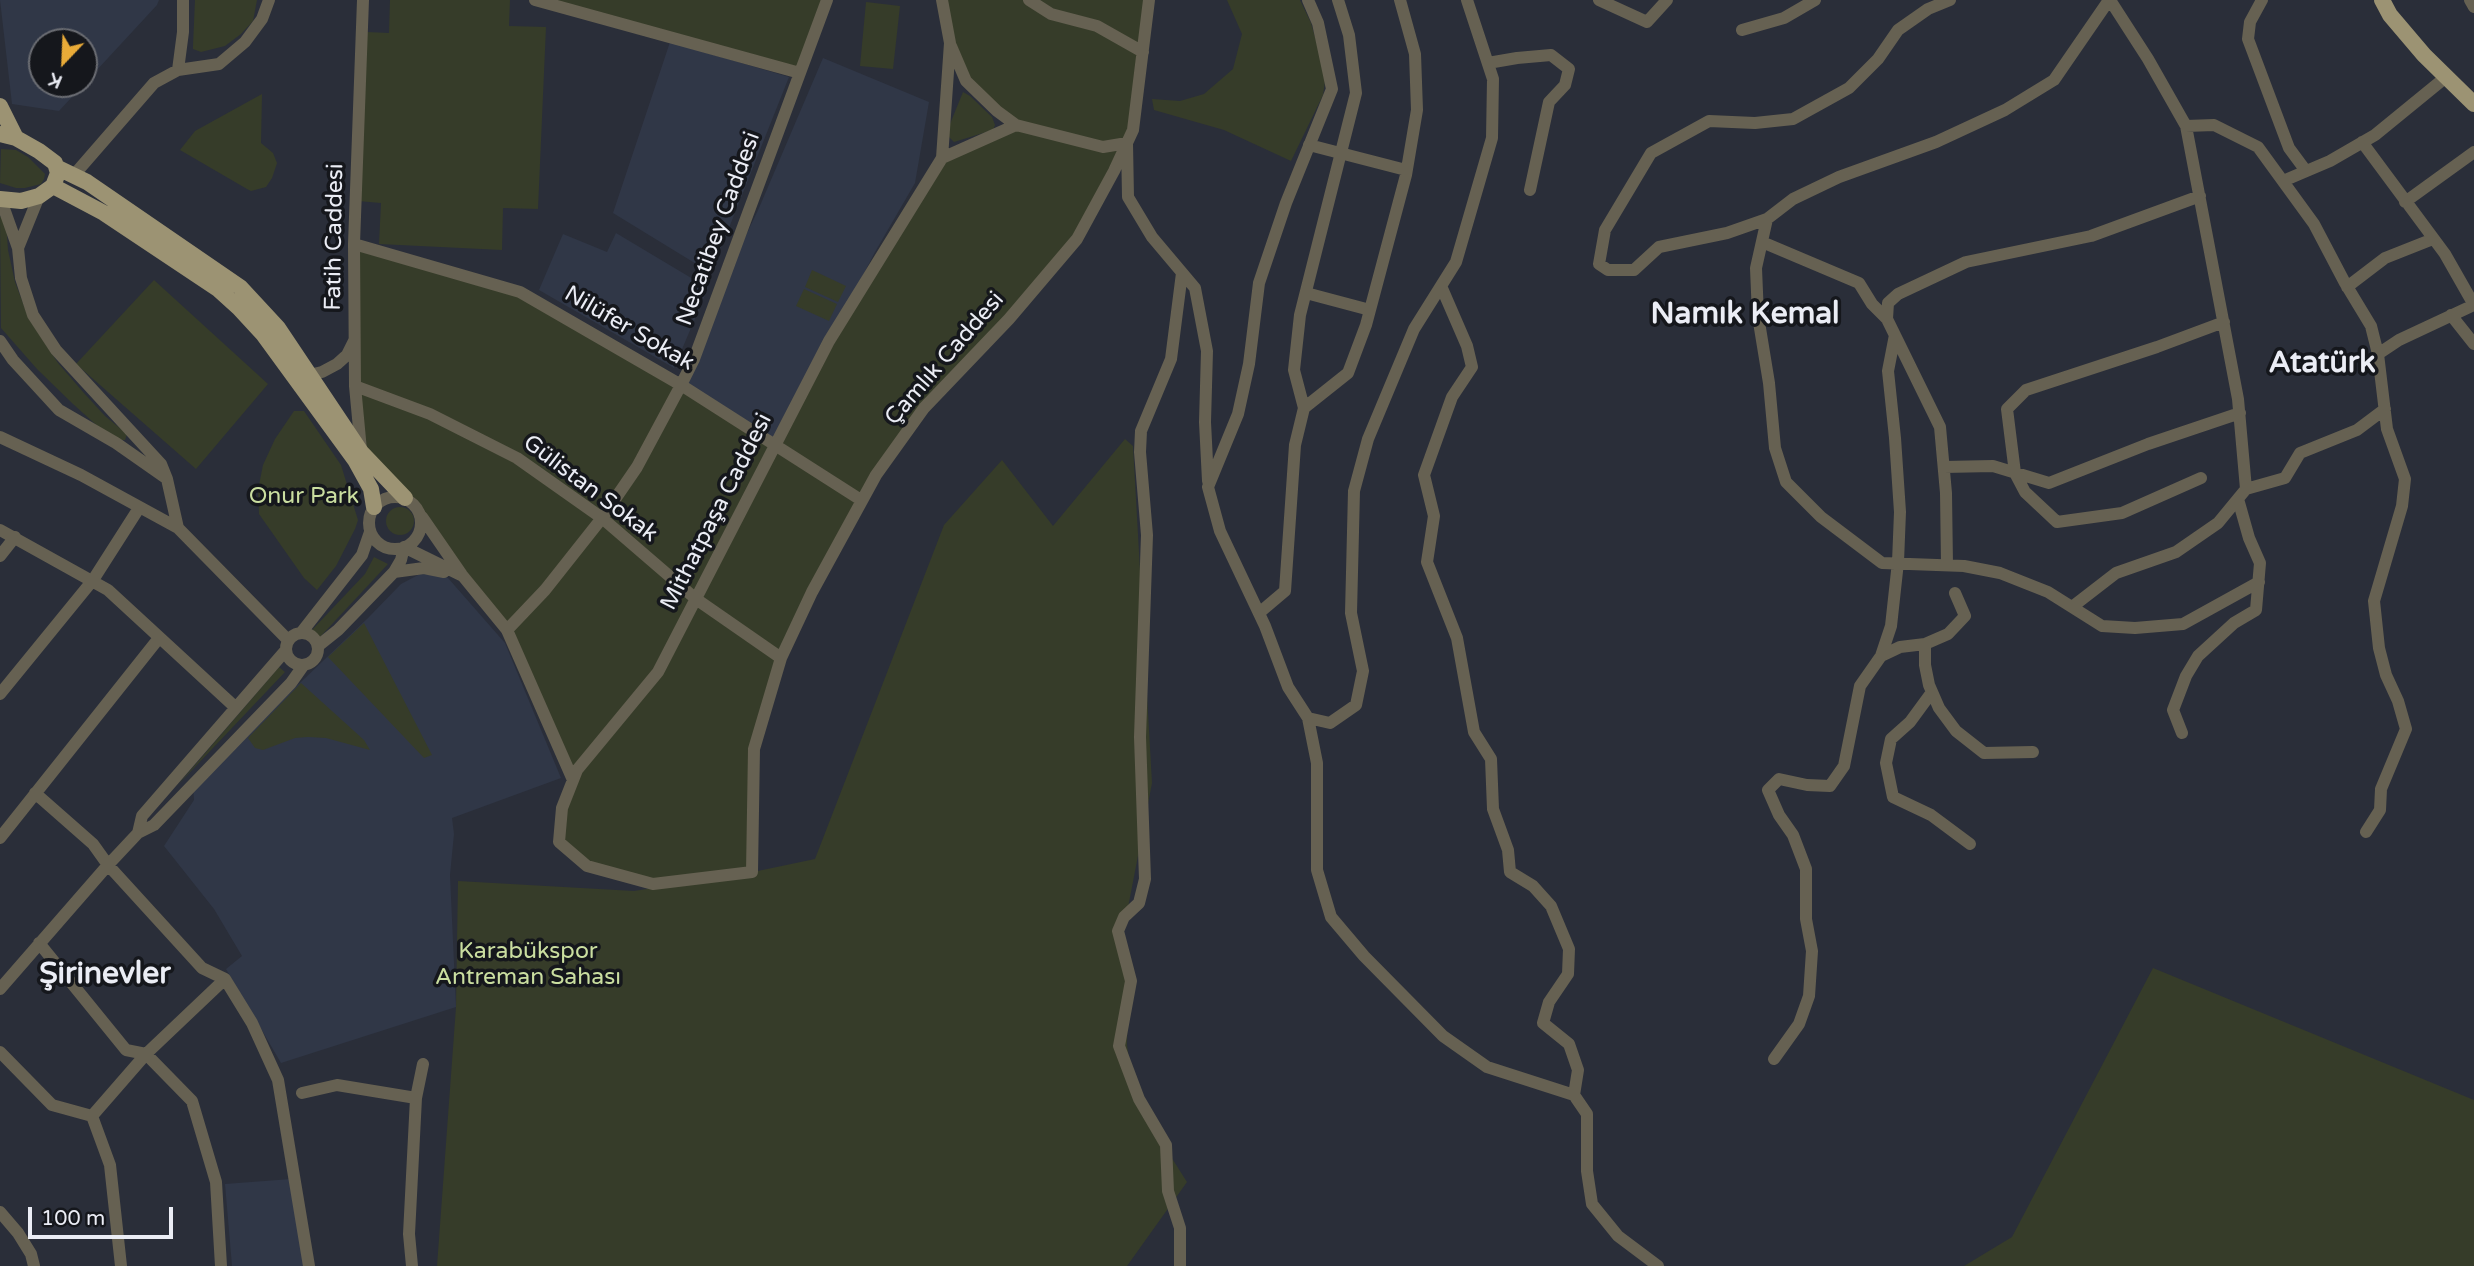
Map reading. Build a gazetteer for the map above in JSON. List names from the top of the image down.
{
  "streets": {
    "street": [
      "Necatibey Caddesi",
      "Fatih Caddesi",
      "Nilüfer Sokak",
      "Çamlık Caddesi",
      "Gülistan Sokak",
      "Mithatpaşa Caddesi"
    ]
  },
  "crossings": [
    ["Necatibey Caddesi", "Nilüfer Sokak"],
    ["Necatibey Caddesi", "Gülistan Sokak"],
    ["Fatih Caddesi", "Nilüfer Sokak"],
    ["Fatih Caddesi", "Gülistan Sokak"],
    ["Nilüfer Sokak", "Çamlık Caddesi"],
    ["Nilüfer Sokak", "Mithatpaşa Caddesi"],
    ["Çamlık Caddesi", "Gülistan Sokak"],
    ["Çamlık Caddesi", "Mithatpaşa Caddesi"],
    ["Gülistan Sokak", "Mithatpaşa Caddesi"]
  ],
  "districts": ["Namık Kemal", "Atatürk", "Şirinevler"],
  "parks": ["Onur Park", "Karabükspor Antreman Sahası"],
  "scale_bar": "100 m",
  "north": "bottom left"
}
